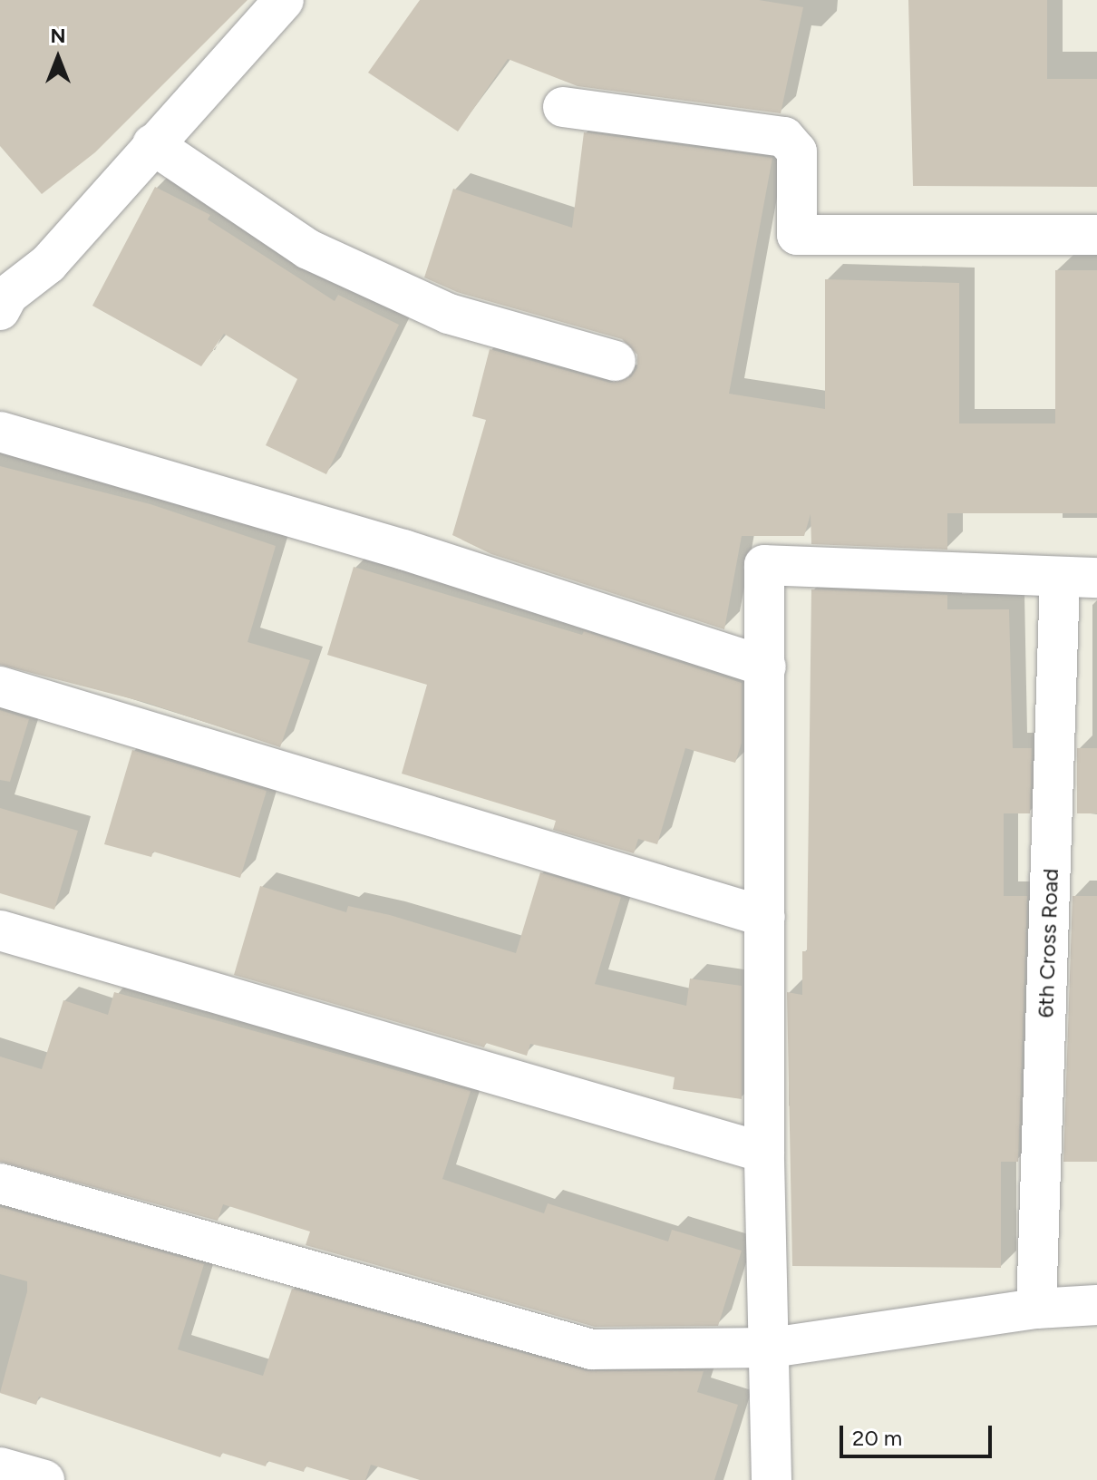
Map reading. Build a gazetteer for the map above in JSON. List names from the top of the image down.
{
  "streets": {
    "street": ["6th Cross Road"]
  },
  "scale_bar": "20 m",
  "north": "top"
}
